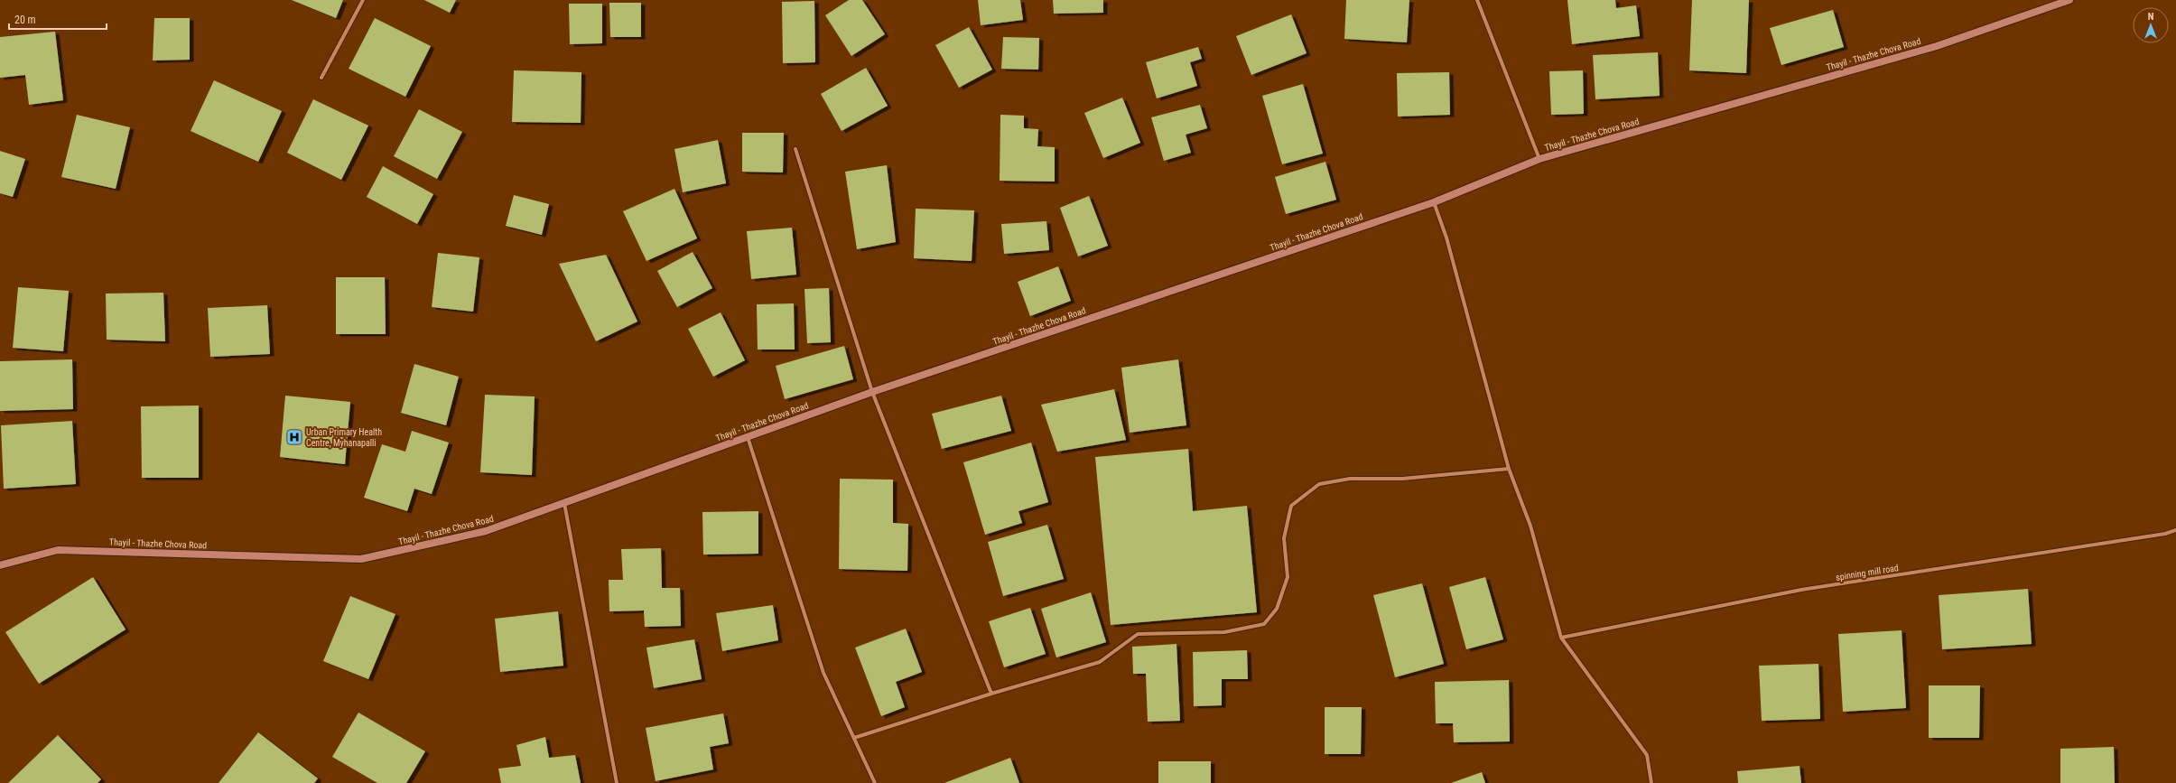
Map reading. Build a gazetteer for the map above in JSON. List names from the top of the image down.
{
  "streets": {
    "street": ["Thayil - Thazhe Chova Road", "spinning mill road"]
  },
  "places": {
    "hospital": ["Urban Primary Health Centre, Myhanapalli"]
  },
  "scale_bar": "20 m",
  "north": "top"
}
